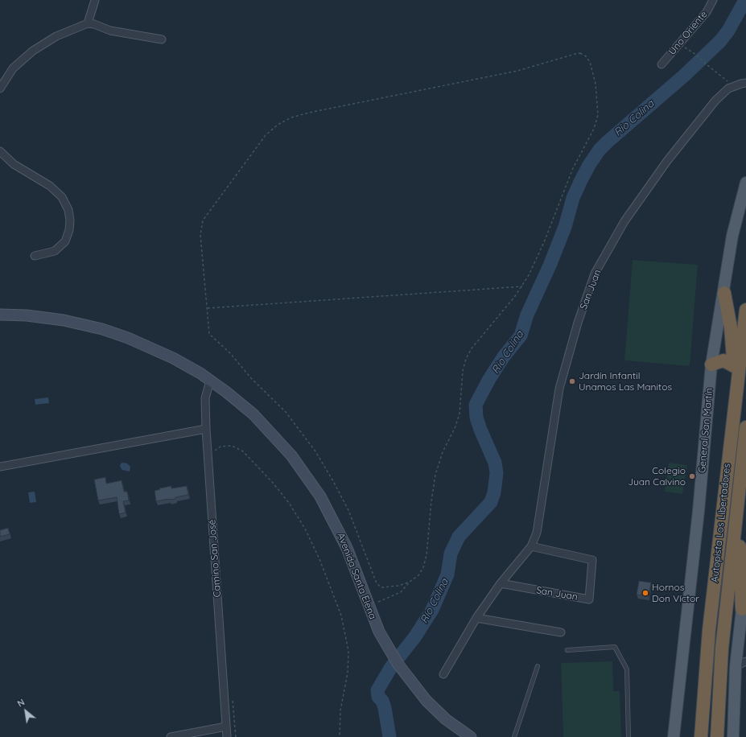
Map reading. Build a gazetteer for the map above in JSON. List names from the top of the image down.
{
  "streets": {
    "highway": ["Autopista Los Libertadores"],
    "main road": ["General San Martín"],
    "street": [
      "Uno Oriente",
      "San Juan",
      "Camino San José",
      "Avenida Santa Elena"
    ]
  },
  "crossings": [
    ["Camino San José", "Avenida Santa Elena"]
  ],
  "water": ["Río Colina"],
  "places": ["Jardín Infantil Unamos Las Manitos", "Colegio Juan Calvino", "Hornos Don Víctor"],
  "north": "top left"
}
